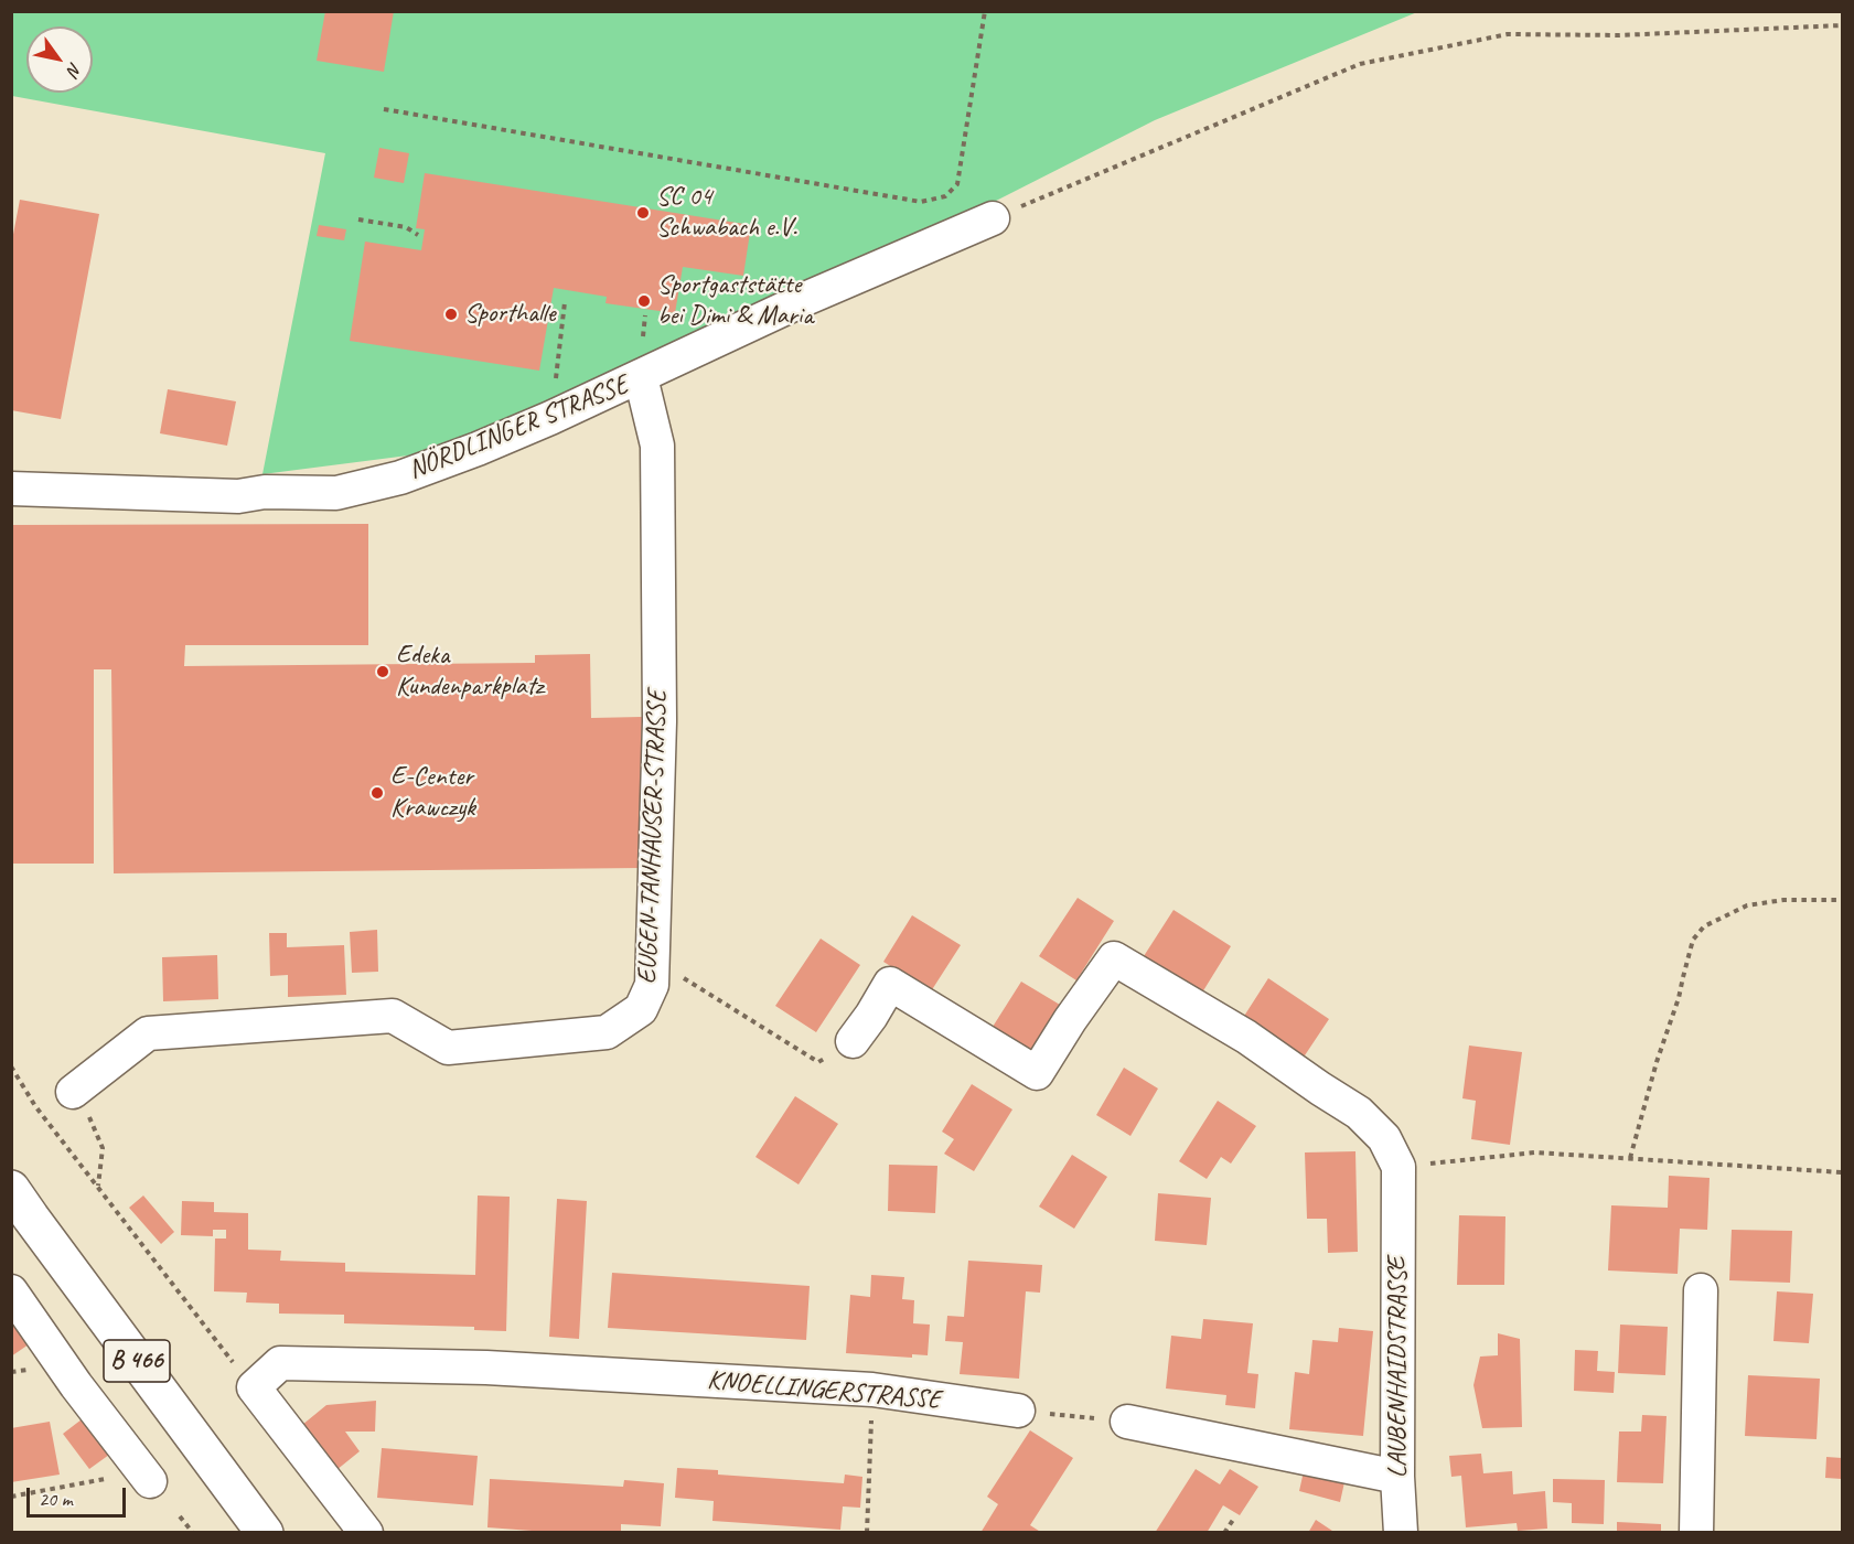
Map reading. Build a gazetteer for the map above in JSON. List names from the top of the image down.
{
  "streets": {
    "main road": ["B 466"],
    "street": [
      "NÖRDLINGER STRASSE",
      "EUGEN-TANHAUSER-STRASSE",
      "LAUBENHAIDSTRASSE",
      "KNOELLINGERSTRASSE"
    ]
  },
  "crossings": [
    ["NÖRDLINGER STRASSE", "EUGEN-TANHAUSER-STRASSE"]
  ],
  "places": [
    "SC 04 Schwabach e.V.",
    "Sportgaststätte bei Dimi & Maria",
    "Sporthalle",
    "Edeka Kundenparkplatz",
    "E-Center Krawczyk"
  ],
  "scale_bar": "20 m",
  "north": "bottom right"
}
